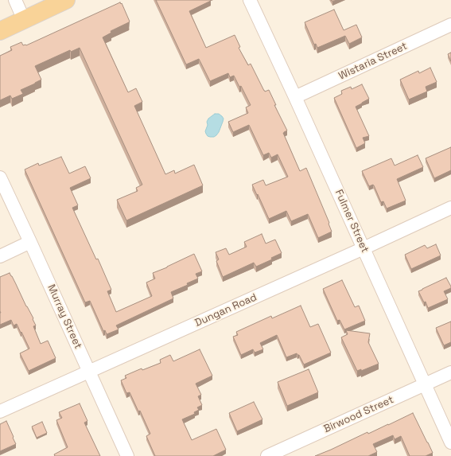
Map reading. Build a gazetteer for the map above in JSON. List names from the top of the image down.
{
  "streets": {
    "street": [
      "Wistaria Street",
      "Fulmer Street",
      "Dungan Road",
      "Murray Street",
      "Birwood Street"
    ]
  },
  "crossings": [
    ["Wistaria Street", "Fulmer Street"],
    ["Fulmer Street", "Dungan Road"],
    ["Fulmer Street", "Birwood Street"],
    ["Dungan Road", "Murray Street"]
  ]
}
